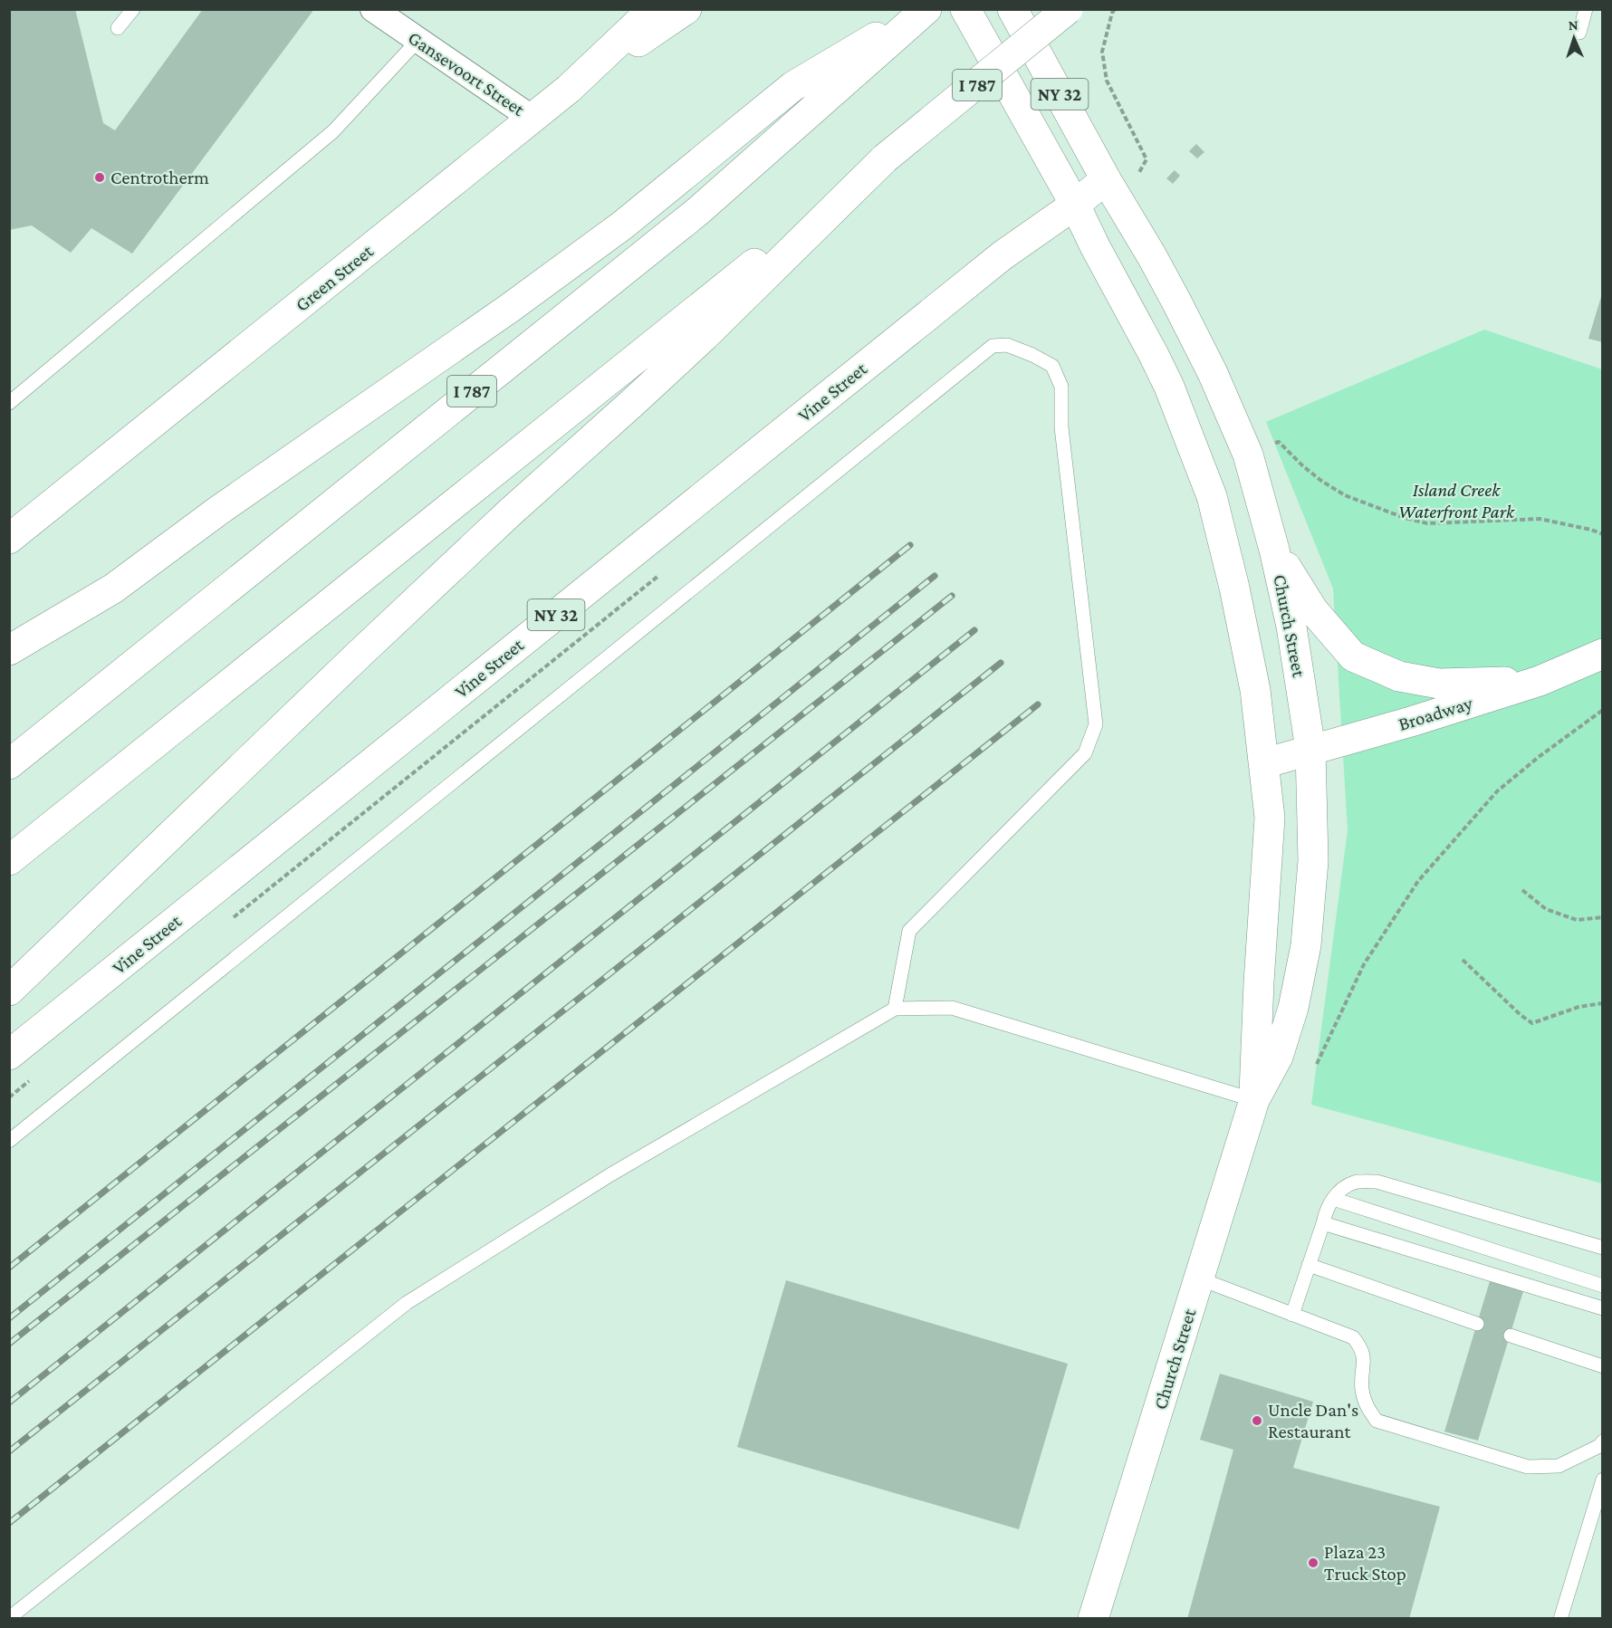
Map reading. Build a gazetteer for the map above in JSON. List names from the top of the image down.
{
  "streets": {
    "main road": [
      "I 787",
      "NY 32",
      "Green Street",
      "Vine Street",
      "Church Street",
      "Broadway"
    ],
    "street": ["Gansevoort Street"]
  },
  "crossings": [
    ["Gansevoort Street", "Green Street"],
    ["NY 32", "Vine Street"],
    ["NY 32", "Church Street"],
    ["Vine Street", "Church Street"],
    ["Church Street", "Broadway"]
  ],
  "parks": ["Island Creek Waterfront Park"],
  "places": ["Centrotherm", "Uncle Dan's Restaurant", "Plaza 23 Truck Stop"],
  "north": "top"
}
